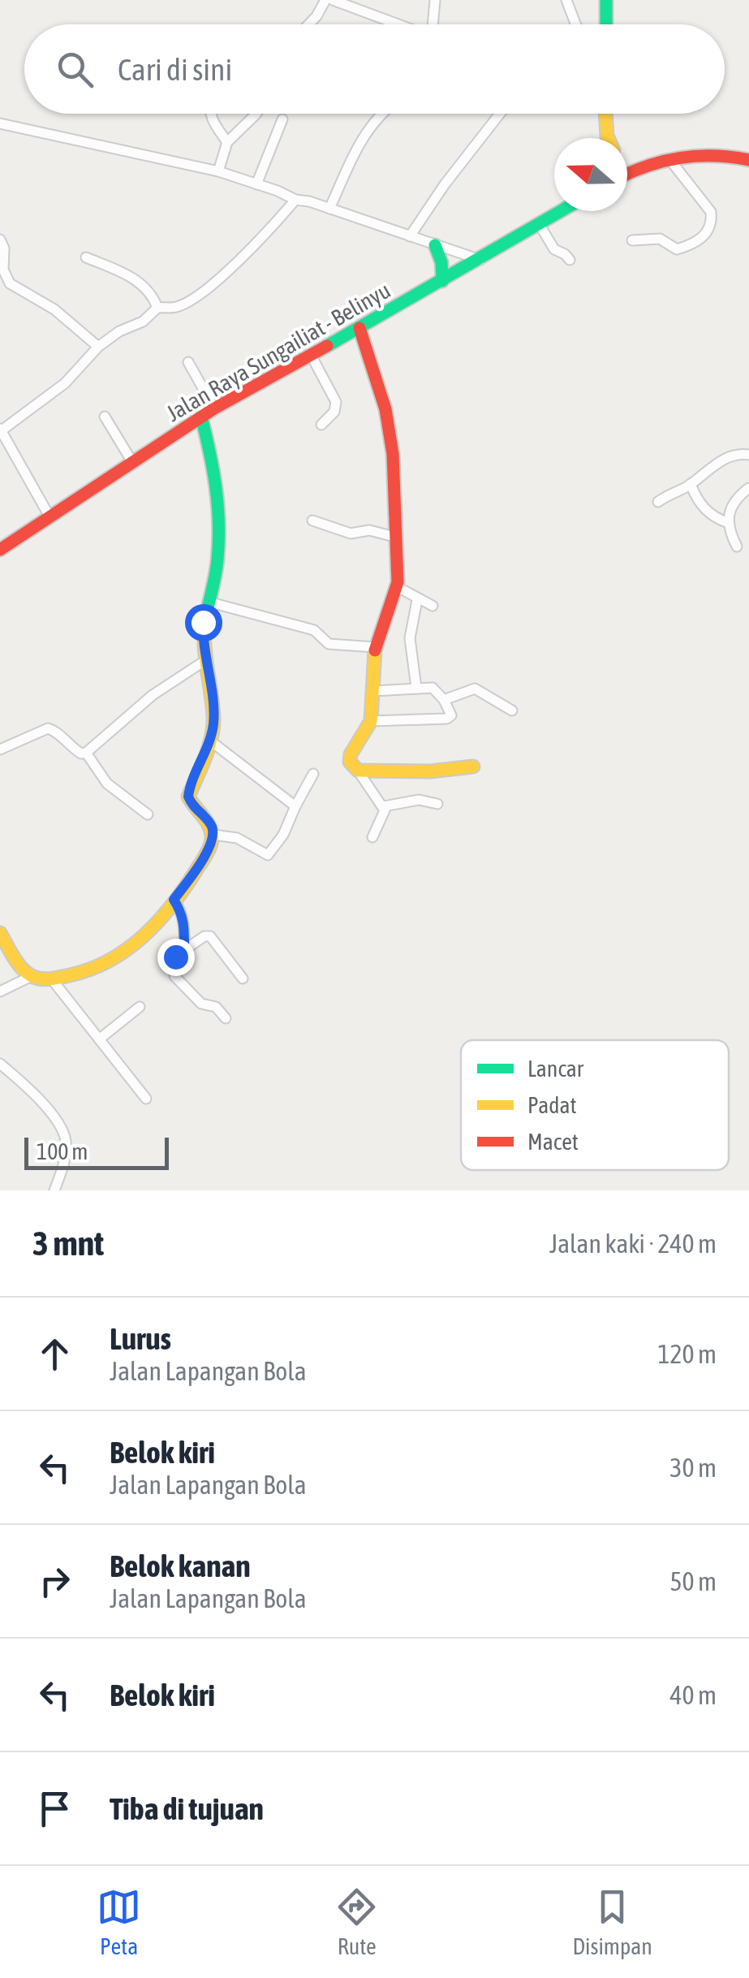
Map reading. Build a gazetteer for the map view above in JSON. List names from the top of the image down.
{
  "streets": {
    "main road": ["Jalan Raya Sungailiat - Belinyu"]
  },
  "legend": ["Lancar", "Padat", "Macet"],
  "scale_bar": "100 m",
  "north": "left",
  "page": {
    "search": "Cari di sini",
    "scale": "100 m",
    "heading": ["3 mnt", "Jalan kaki · 240 m"],
    "list": [
      ["Lurus", "Jalan Lapangan Bola", "120 m"],
      ["Belok kiri", "Jalan Lapangan Bola", "30 m"],
      ["Belok kanan", "Jalan Lapangan Bola", "50 m"],
      ["Belok kiri", "40 m"],
      "Tiba di tujuan"
    ],
    "nav": ["Peta", "Rute", "Disimpan"]
  }
}
